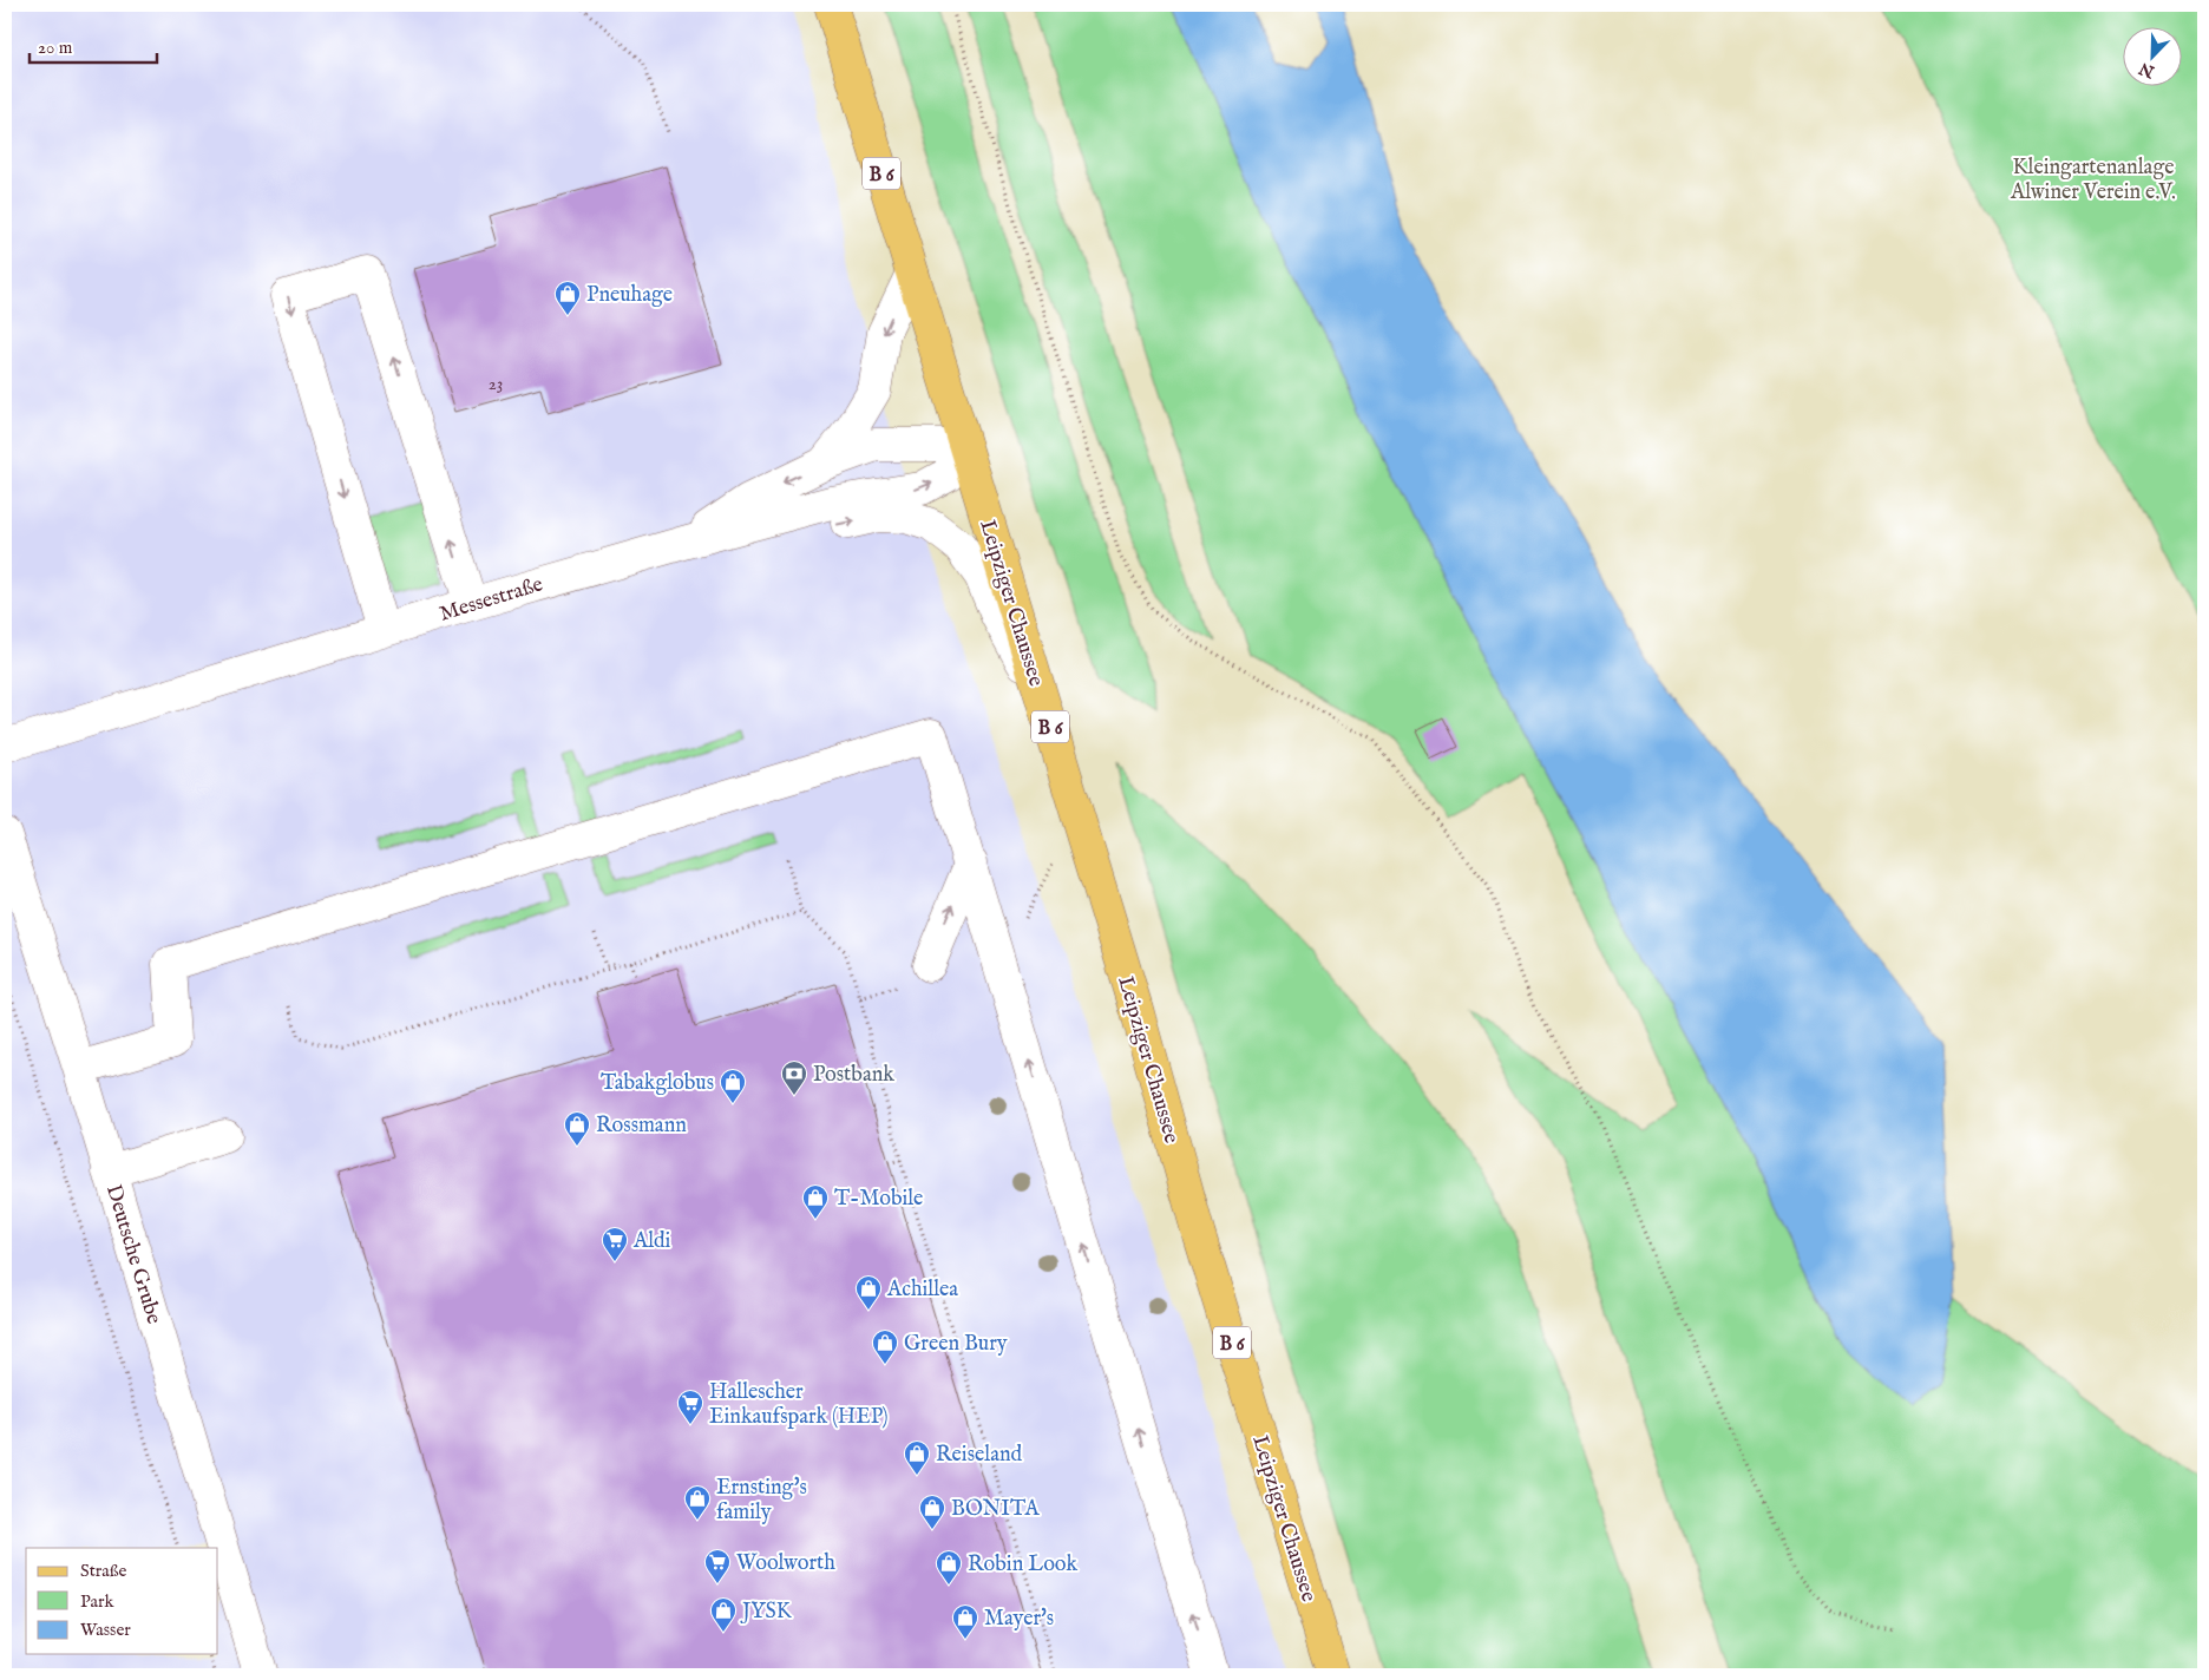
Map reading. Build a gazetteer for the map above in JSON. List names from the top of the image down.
{
  "streets": {
    "main road": ["B 6", "Leipziger Chaussee"],
    "street": ["Messestraße", "Deutsche Grube"]
  },
  "crossings": [
    ["B 6", "Messestraße"],
    ["B 6", "Leipziger Chaussee"],
    ["Messestraße", "Leipziger Chaussee"]
  ],
  "parks": ["Kleingartenanlage Alwiner Verein e.V."],
  "places": {
    "shop": [
      "Pneuhage",
      "Tabakglobus",
      "Rossmann",
      "T-Mobile",
      "Achillea",
      "Green Bury",
      "Reiseland",
      "Ernsting's family",
      "BONITA",
      "Robin Look",
      "JYSK",
      "Mayer's"
    ],
    "bank": ["Postbank"],
    "supermarket": ["Aldi", "Hallescher Einkaufspark (HEP)", "Woolworth"]
  },
  "house_numbers": ["23"],
  "legend": ["Straße", "Park", "Wasser"],
  "scale_bar": "20 m",
  "north": "bottom left"
}
